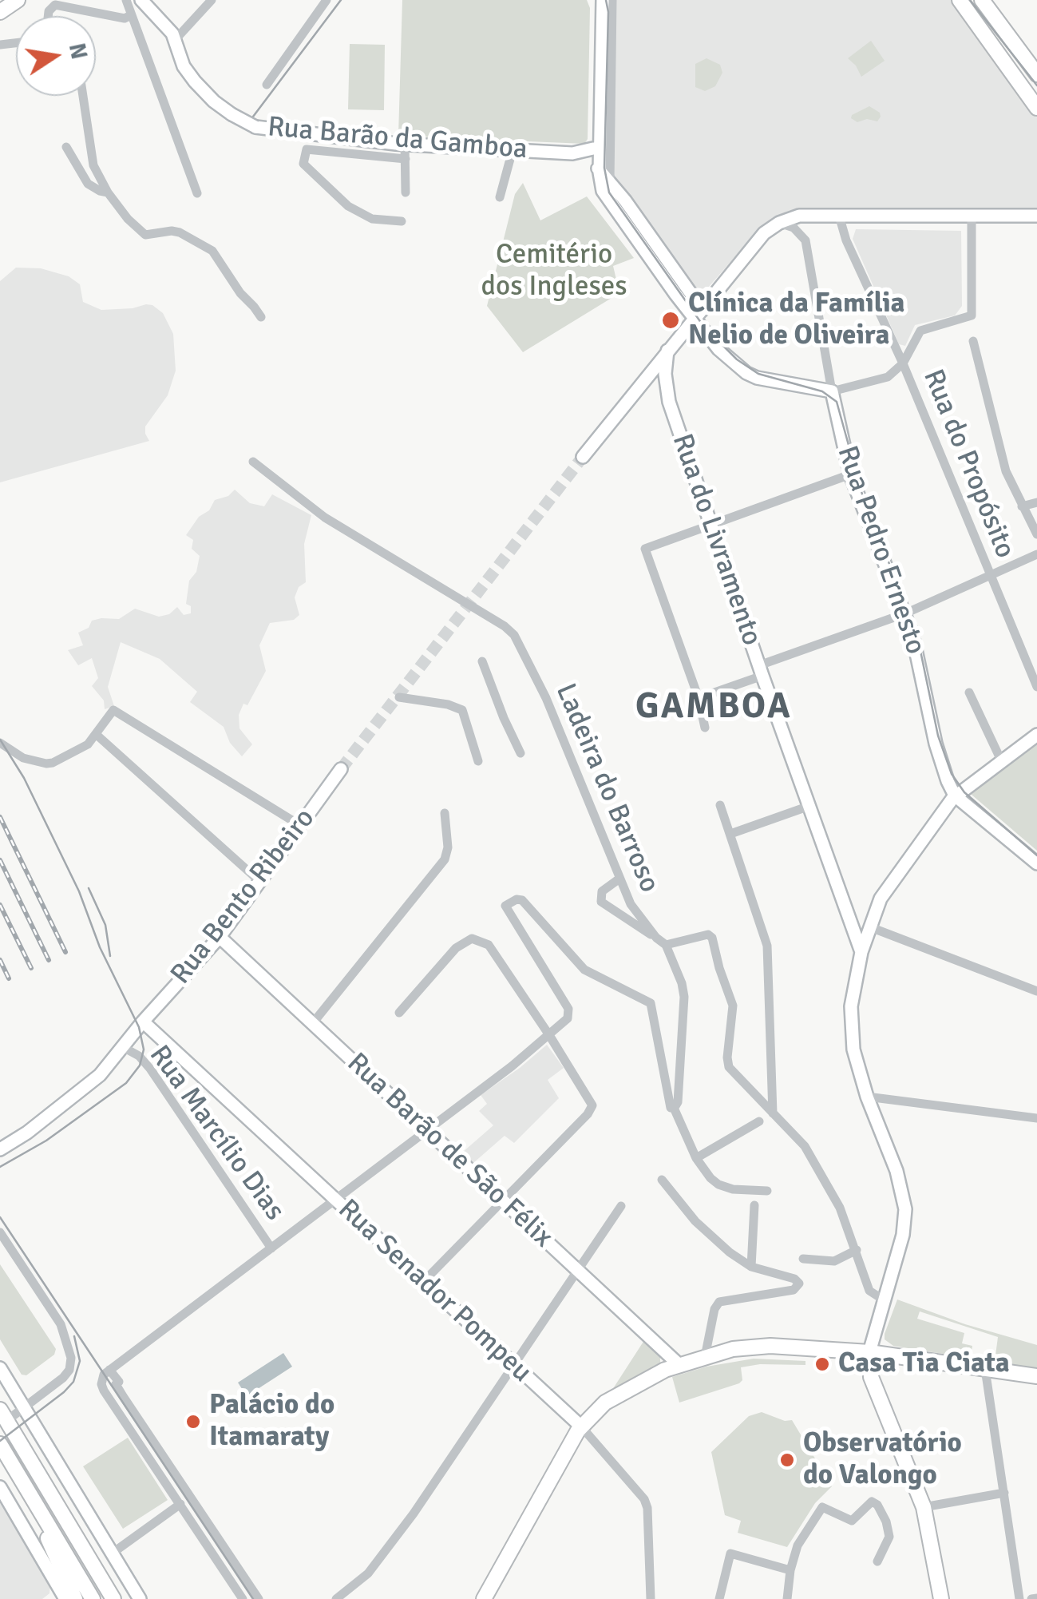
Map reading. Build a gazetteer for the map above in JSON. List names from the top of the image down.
{
  "streets": {
    "street": [
      "Rua Barão da Gamboa",
      "Rua do Propósito",
      "Rua do Livramento",
      "Rua Pedro Ernesto",
      "Ladeira do Barroso",
      "Rua Bento Ribeiro",
      "Rua Marcílio Dias",
      "Rua Barão de São Félix",
      "Rua Senador Pompeu"
    ]
  },
  "crossings": [
    ["Rua Bento Ribeiro", "Rua Marcílio Dias"],
    ["Rua Bento Ribeiro", "Rua Barão de São Félix"],
    ["Rua Bento Ribeiro", "Rua Senador Pompeu"]
  ],
  "districts": ["GAMBOA"],
  "parks": ["Cemitério dos Ingleses"],
  "places": [
    "Clínica da Família Nelio de Oliveira",
    "Casa Tia Ciata",
    "Palácio do Itamaraty",
    "Observatório do Valongo"
  ],
  "north": "right"
}
